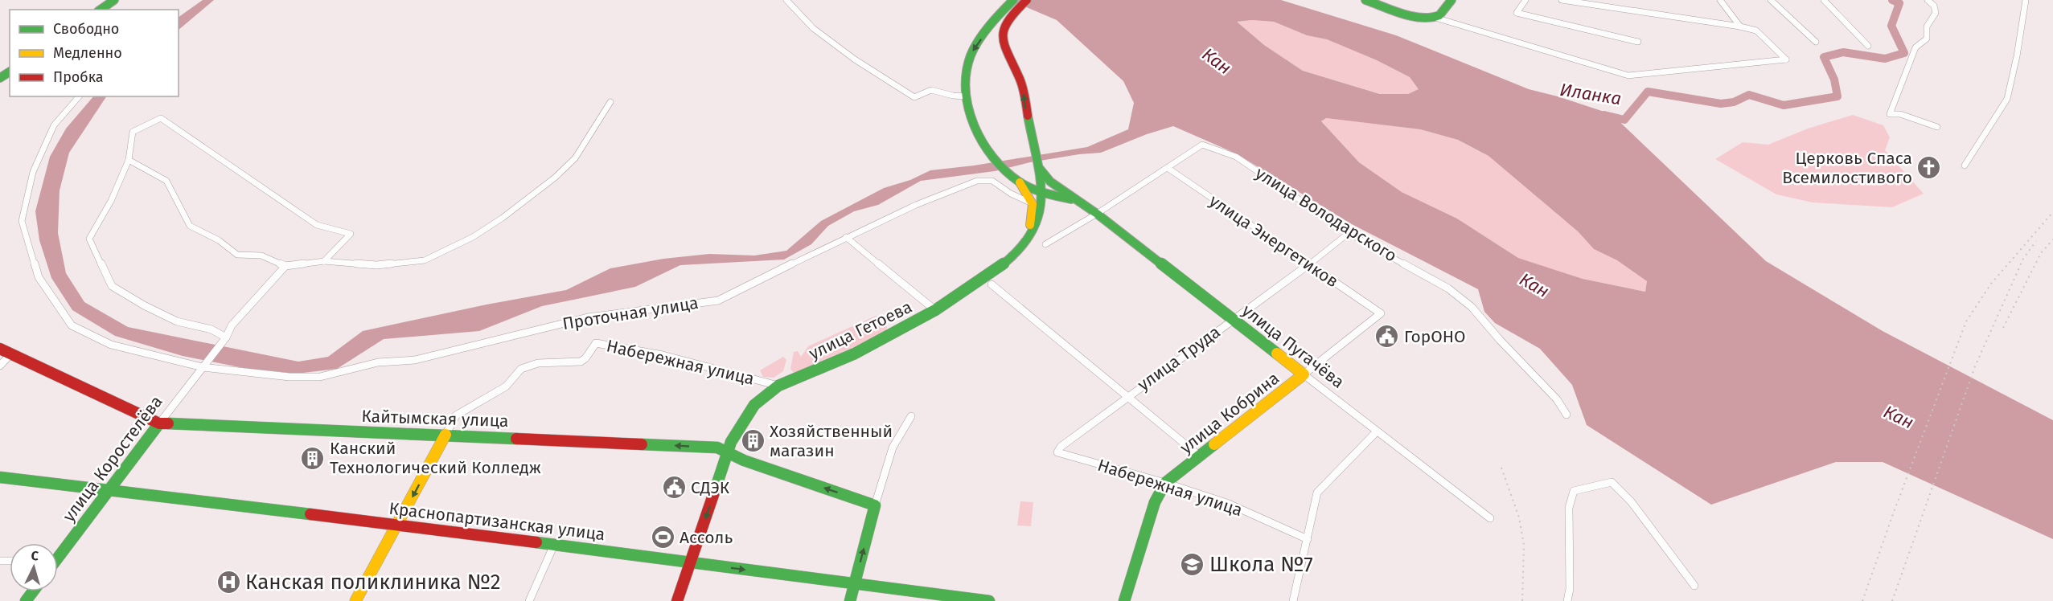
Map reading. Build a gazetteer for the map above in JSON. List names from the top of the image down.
{
  "streets": {
    "street": [
      "улица Володарского",
      "улица Энергетиков",
      "Проточная улица",
      "улица Гетоева",
      "улица Пугачёва",
      "улица Труда",
      "Набережная улица",
      "улица Кобрина",
      "Кайтымская улица",
      "улица Коростелёва",
      "Краснопартизанская улица"
    ]
  },
  "crossings": [
    ["улица Володарского", "улица Энергетиков"],
    ["улица Володарского", "улица Труда"],
    ["улица Энергетиков", "улица Труда"],
    ["улица Энергетиков", "улица Кобрина"],
    ["Проточная улица", "улица Коростелёва"],
    ["улица Гетоева", "Набережная улица"],
    ["улица Гетоева", "Кайтымская улица"],
    ["улица Гетоева", "Краснопартизанская улица"],
    ["улица Пугачёва", "улица Труда"],
    ["улица Пугачёва", "улица Кобрина"],
    ["улица Труда", "Набережная улица"],
    ["Набережная улица", "улица Кобрина"],
    ["Набережная улица", "Кайтымская улица"],
    ["Кайтымская улица", "улица Коростелёва"],
    ["улица Коростелёва", "Краснопартизанская улица"]
  ],
  "one_way": ["Кайтымская улица"],
  "water": ["Кан", "Иланка"],
  "places": {
    "church": ["Церковь Спаса Всемилостивого"],
    "public building": ["ГорОНО", "СДЭК"],
    "building": ["Хозяйственный магазин", "Канский Технологический Колледж"],
    "sports": ["Ассоль"],
    "school or university": ["Школа №7"],
    "hospital": ["Канская поликлиника №2"]
  },
  "legend": ["Свободно", "Медленно", "Пробка"],
  "north": "top"
}
